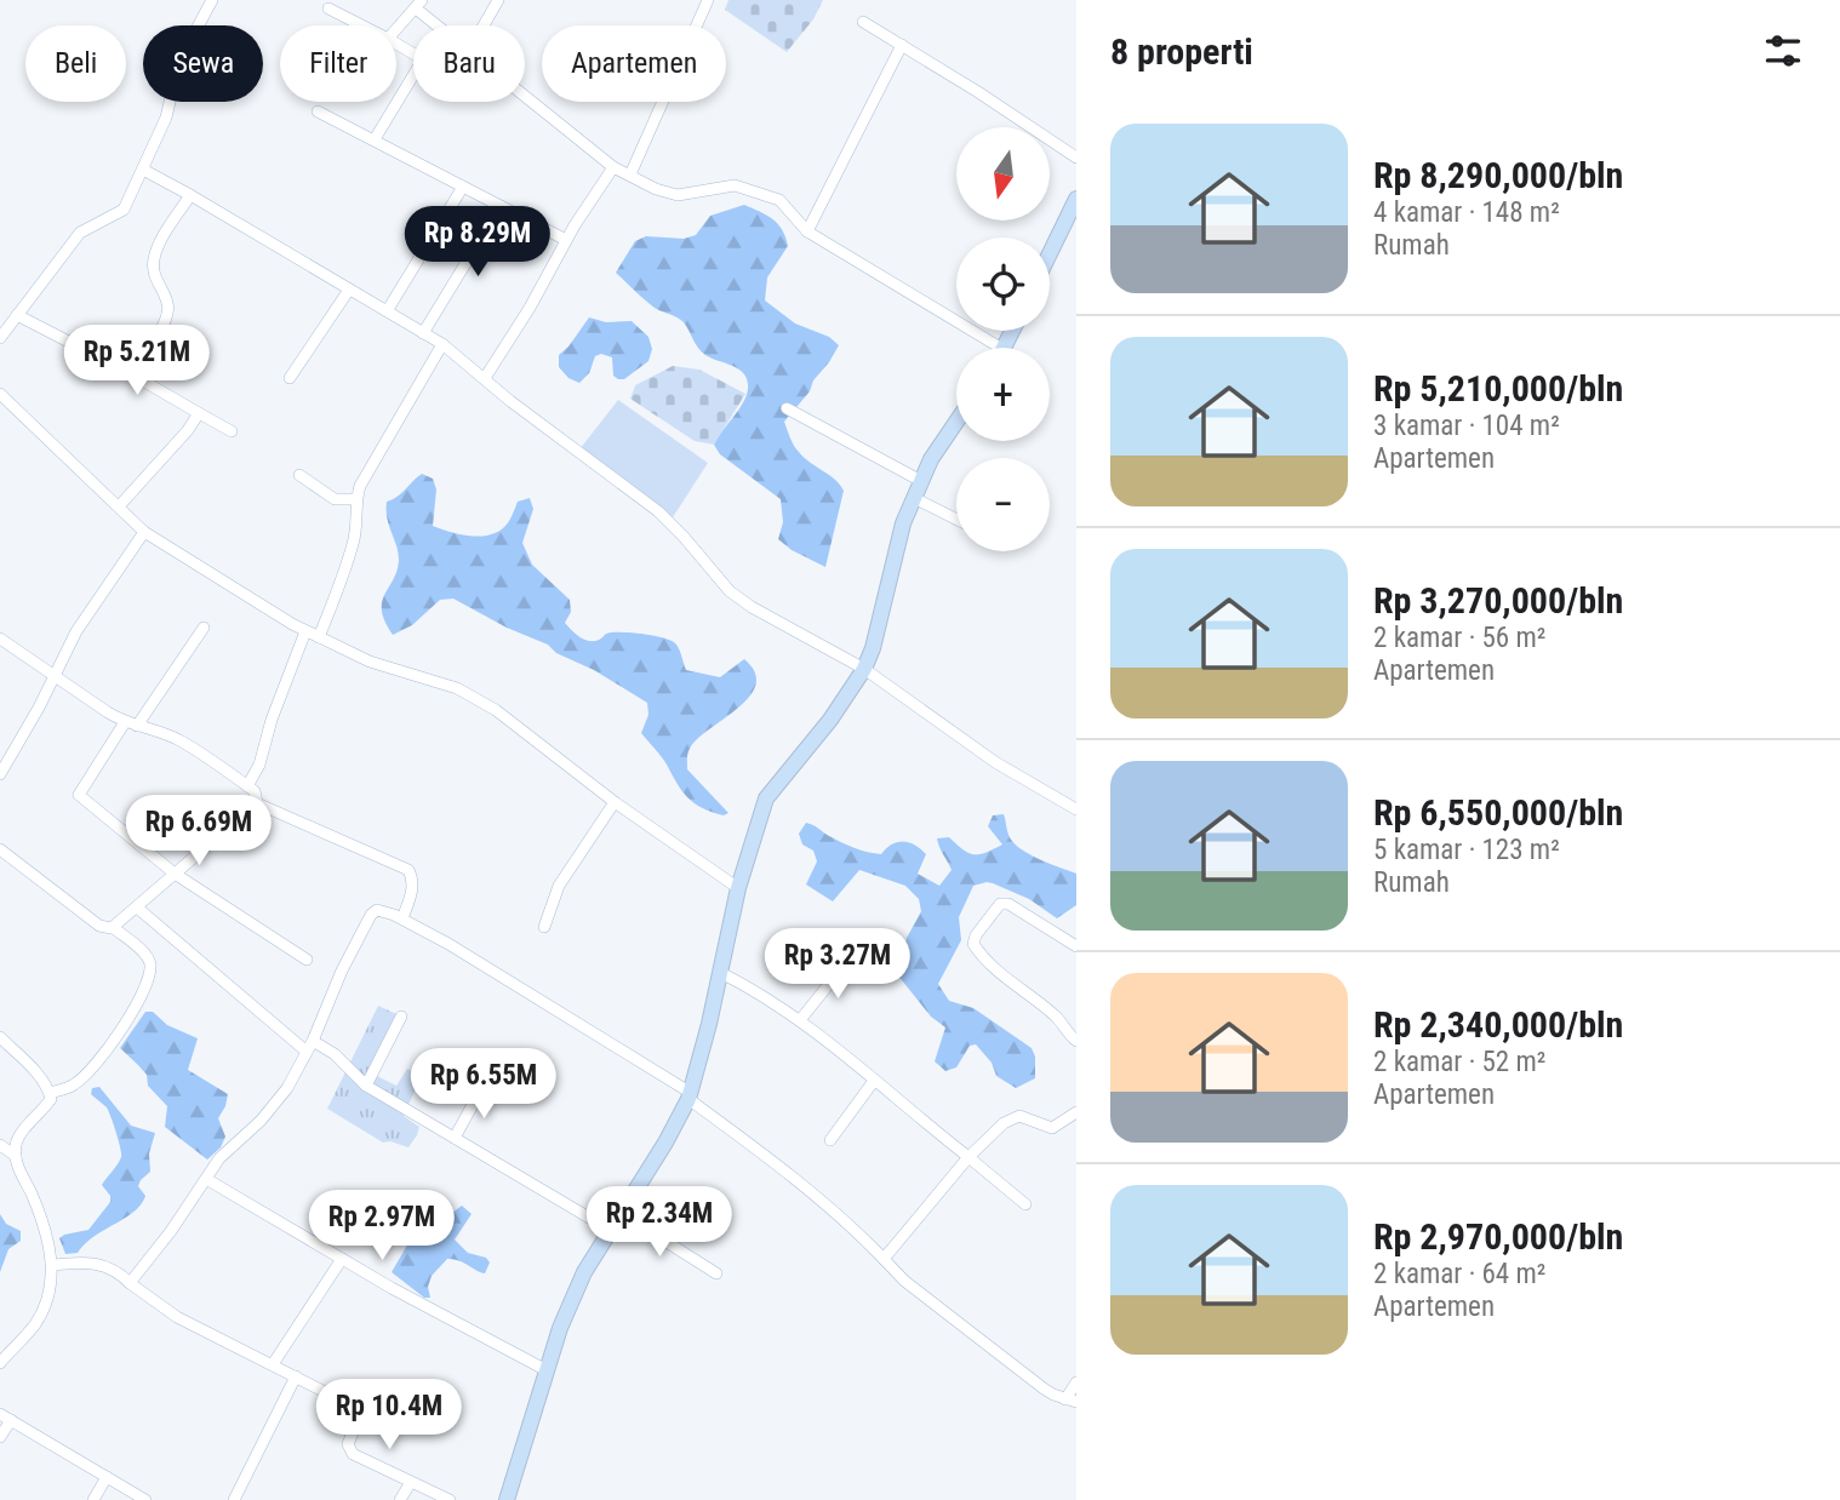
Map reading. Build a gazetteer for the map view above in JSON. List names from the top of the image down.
{
  "north": "bottom",
  "page": {
    "heading": "8 properti",
    "chip": [
      "Beli",
      "Sewa",
      "Filter",
      "Baru",
      "Apartemen"
    ],
    "list": [
      {
        "name": "Rp 8,290,000/bln",
        "note": "4 kamar · 148 m² · Rumah"
      },
      {
        "name": "Rp 5,210,000/bln",
        "note": "3 kamar · 104 m² · Apartemen"
      },
      {
        "name": "Rp 3,270,000/bln",
        "note": "2 kamar · 56 m² · Apartemen"
      },
      {
        "name": "Rp 6,550,000/bln",
        "note": "5 kamar · 123 m² · Rumah"
      },
      {
        "name": "Rp 2,340,000/bln",
        "note": "2 kamar · 52 m² · Apartemen"
      },
      {
        "name": "Rp 2,970,000/bln",
        "note": "2 kamar · 64 m² · Apartemen"
      }
    ],
    "map_buttons": ["+", "−"],
    "price": [
      "Rp 8.29M",
      "Rp 5.21M",
      "Rp 6.69M",
      "Rp 3.27M",
      "Rp 6.55M",
      "Rp 2.34M",
      "Rp 2.97M",
      "Rp 10.4M"
    ]
  }
}
